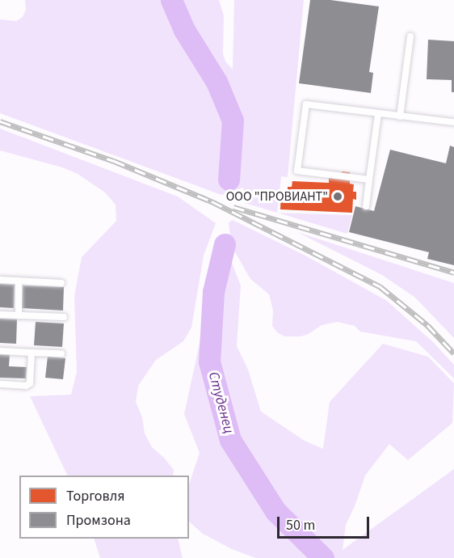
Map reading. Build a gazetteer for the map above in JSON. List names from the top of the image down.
{
  "water": ["Студенец"],
  "places": ["ООО \"ПРОВИАНТ\""],
  "legend": ["Торговля", "Промзона"],
  "scale_bar": "50 m"
}
